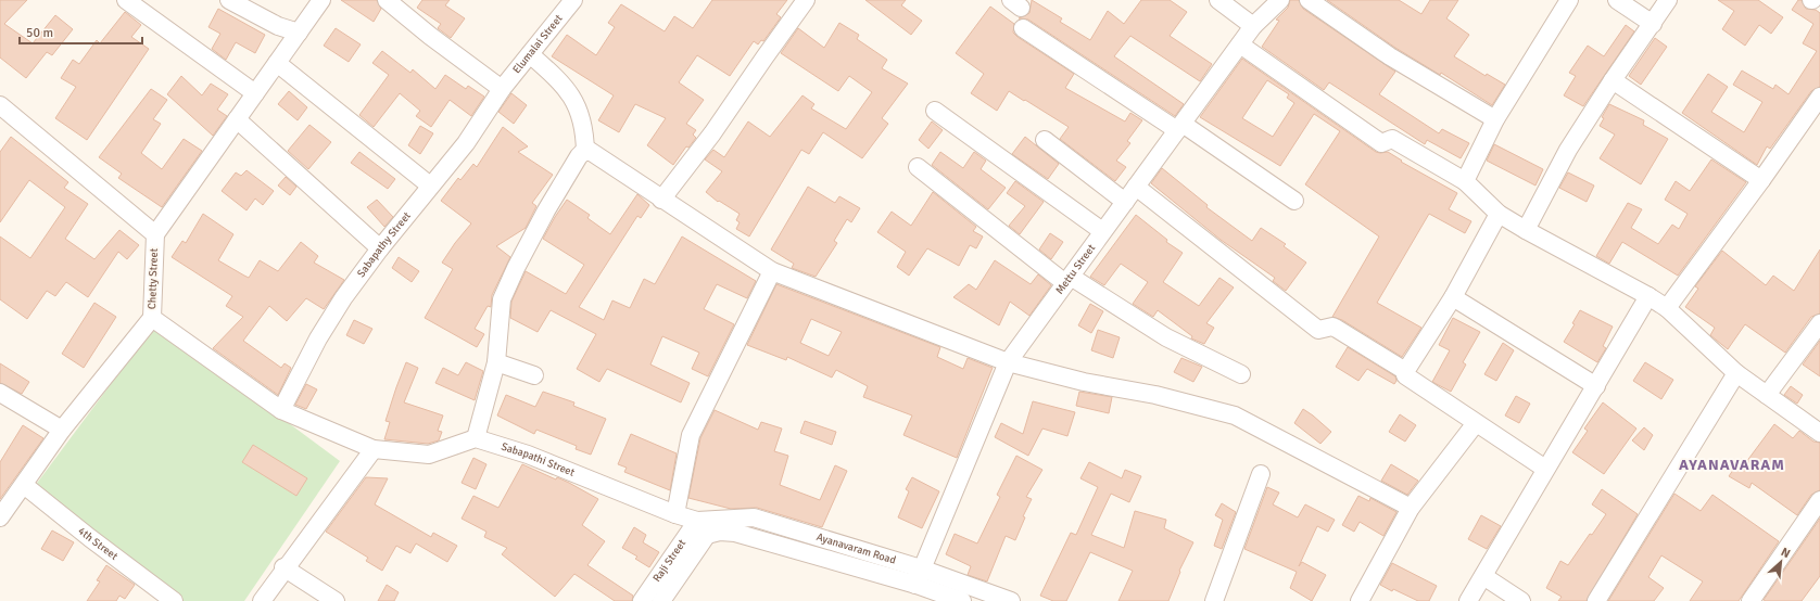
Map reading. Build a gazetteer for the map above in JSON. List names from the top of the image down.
{
  "streets": {
    "street": [
      "Elumalai Street",
      "Sabapathy Street",
      "Mettu Street",
      "Chetty Street",
      "Sabapathi Street",
      "4th Street",
      "Ayanavaram Road",
      "Raji Street"
    ]
  },
  "crossings": [
    ["Elumalai Street", "Sabapathy Street"],
    ["Sabapathy Street", "Chetty Street"],
    ["Mettu Street", "Ayanavaram Road"],
    ["Sabapathi Street", "Ayanavaram Road"],
    ["Sabapathi Street", "Raji Street"],
    ["Ayanavaram Road", "Raji Street"]
  ],
  "districts": ["AYANAVARAM"],
  "scale_bar": "50 m",
  "north": "top right"
}
